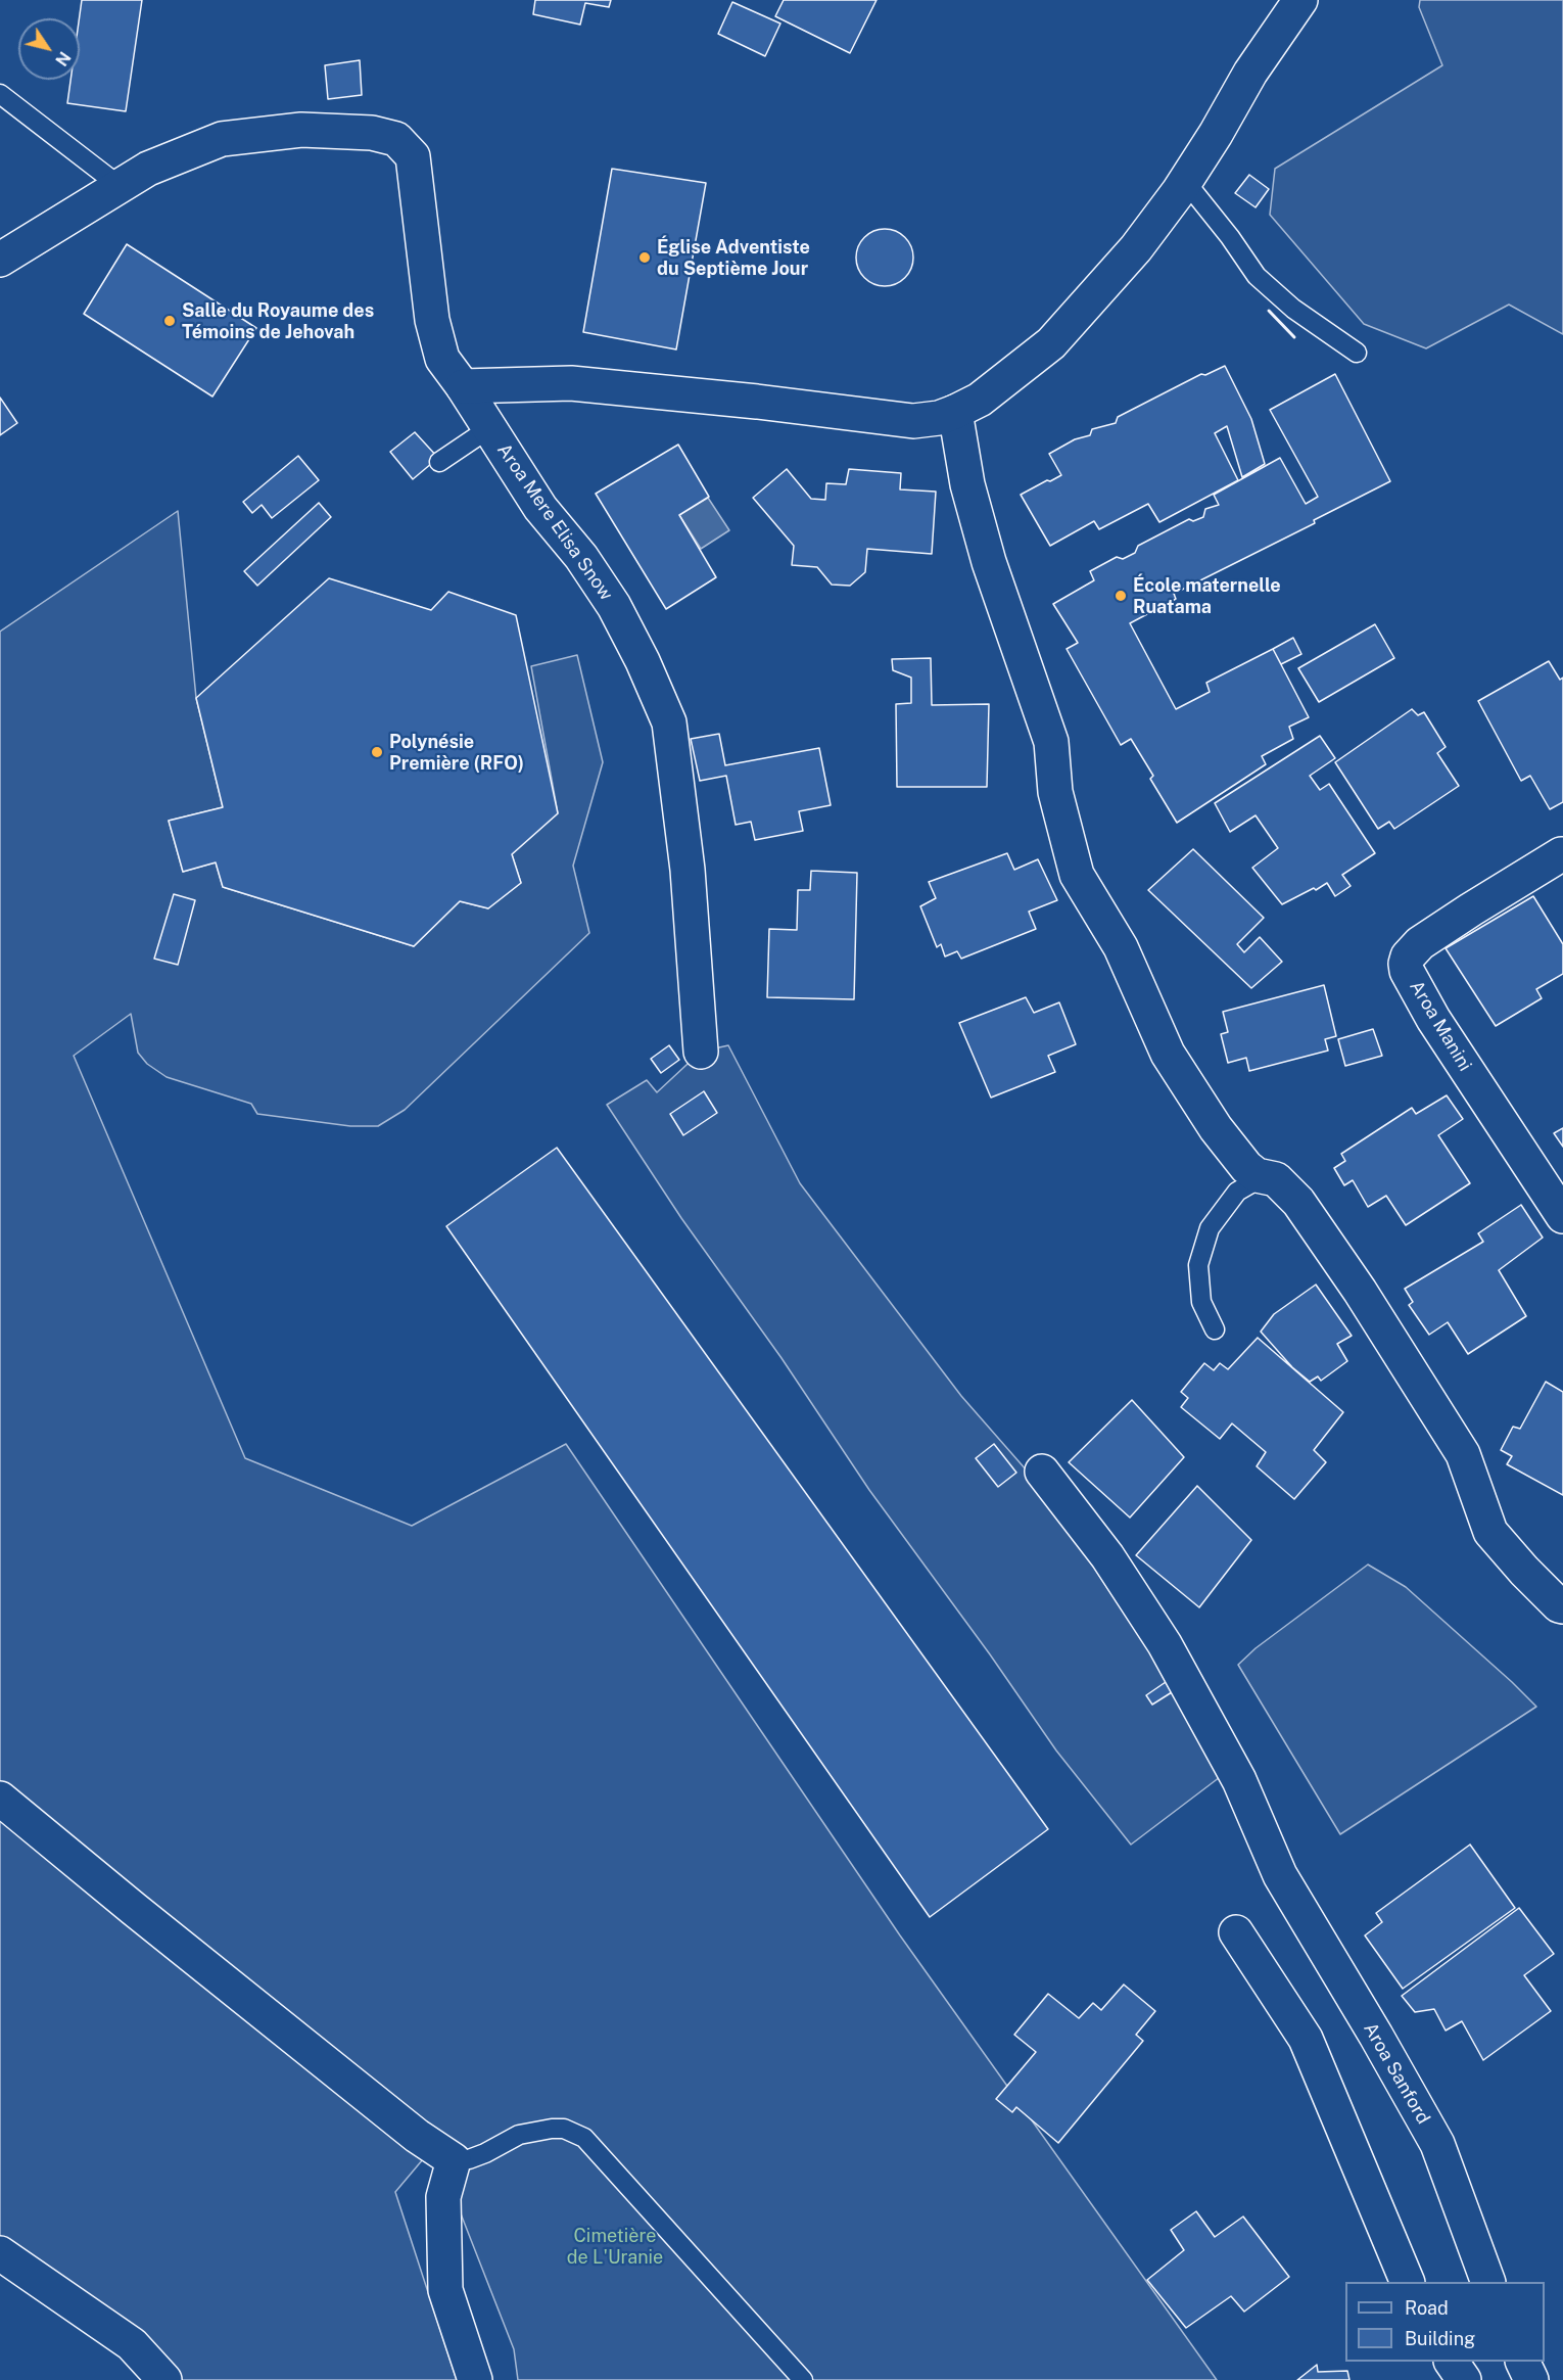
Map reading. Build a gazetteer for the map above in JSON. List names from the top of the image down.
{
  "streets": {
    "street": ["Aroa Mere Elisa Snow", "Aroa Manini", "Aroa Sanford"]
  },
  "parks": ["Cimetière de L'Uranie"],
  "places": [
    "Église Adventiste du Septième Jour",
    "Salle du Royaume des Témoins de Jehovah",
    "École maternelle Ruatama",
    "Polynésie Première (RFO)"
  ],
  "legend": ["Road", "Building"],
  "north": "bottom right"
}
